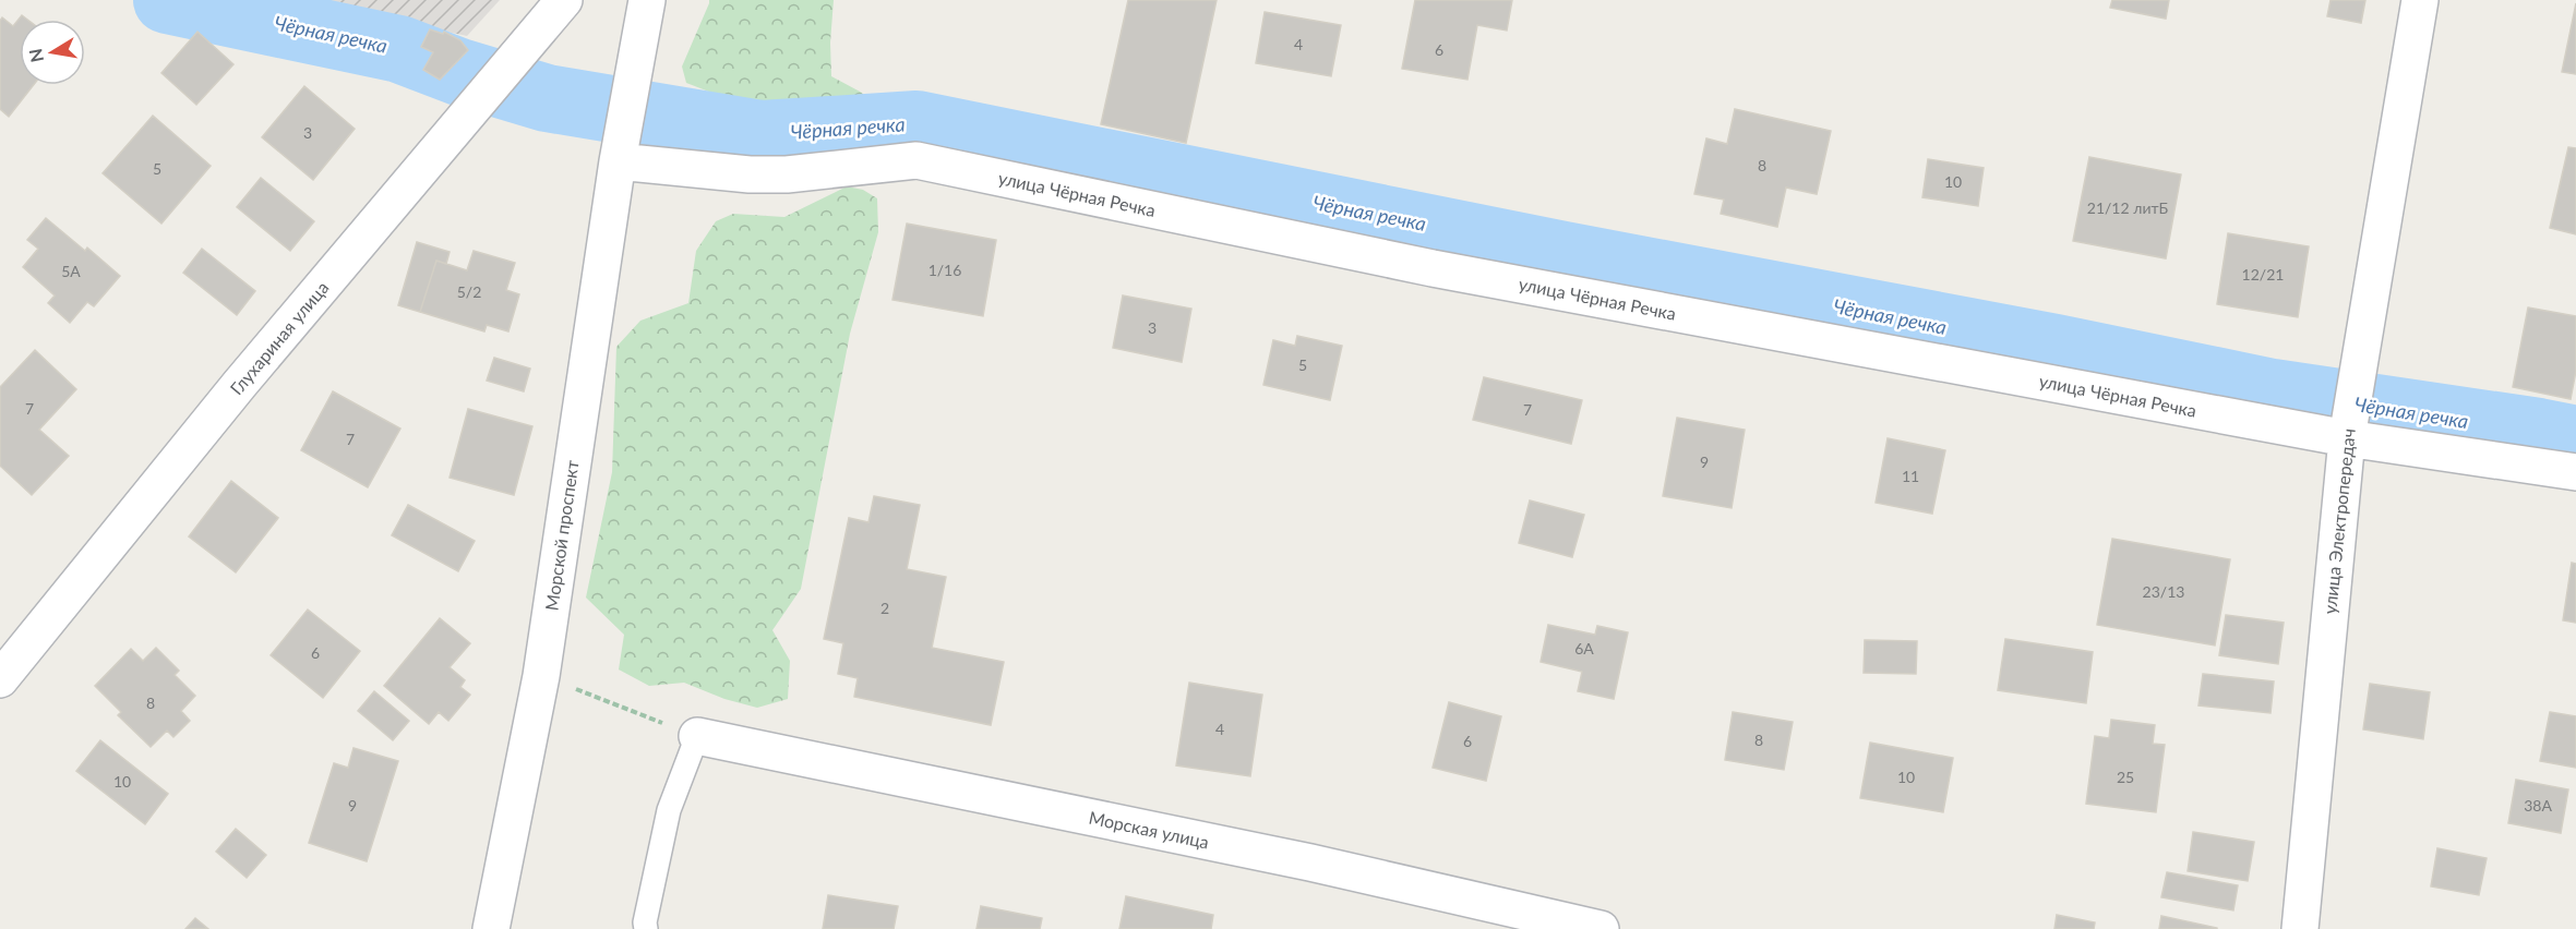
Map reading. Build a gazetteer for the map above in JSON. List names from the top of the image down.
{
  "streets": {
    "street": [
      "улица Чёрная Речка",
      "Глухариная улица",
      "улица Электропередач",
      "Морской проспект",
      "Морская улица"
    ]
  },
  "crossings": [
    ["улица Чёрная Речка", "улица Электропередач"],
    ["улица Чёрная Речка", "Морской проспект"]
  ],
  "water": ["Чёрная речка"],
  "house_numbers": [
    "4",
    "6",
    "3",
    "8",
    "5",
    "10",
    "21/12 литБ",
    "1/16",
    "5А",
    "12/21",
    "5/2",
    "3",
    "5",
    "7",
    "7",
    "7",
    "9",
    "11",
    "23/13",
    "2",
    "6А",
    "6",
    "8",
    "4",
    "8",
    "6",
    "10",
    "25",
    "10",
    "9",
    "38А"
  ],
  "north": "left"
}
